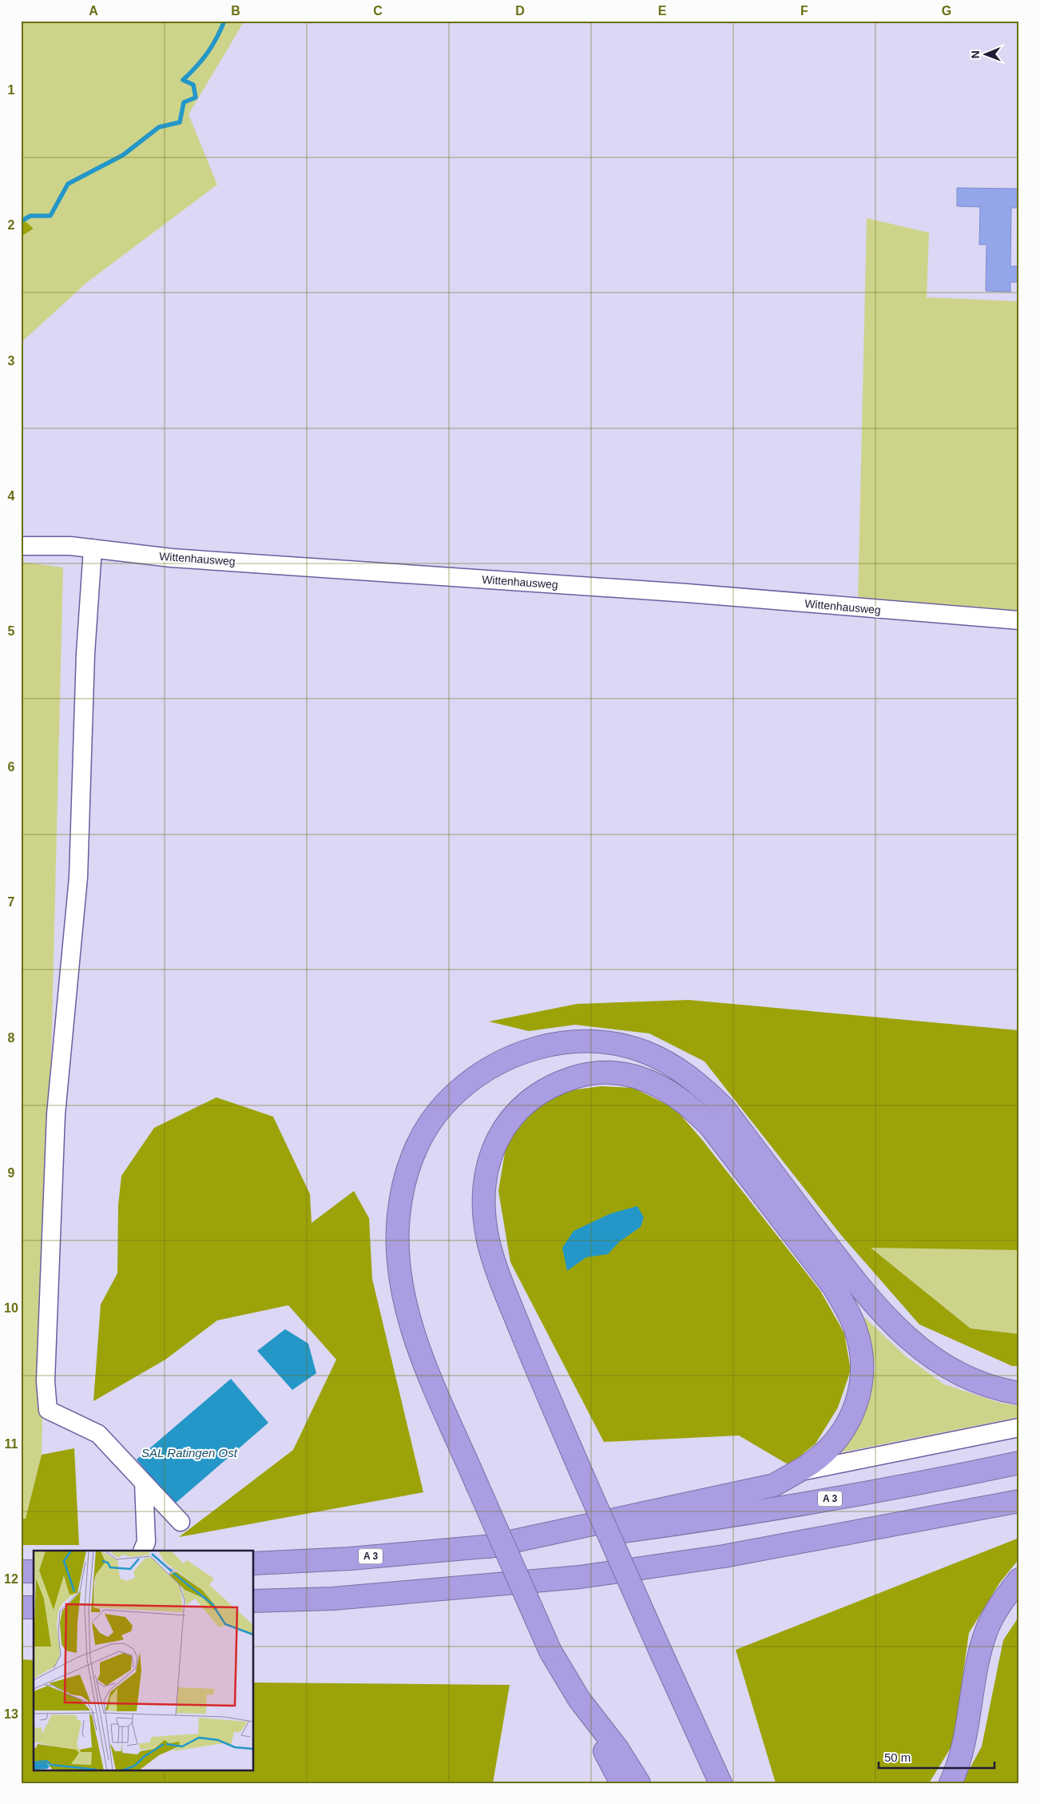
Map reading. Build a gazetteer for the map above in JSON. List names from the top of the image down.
{
  "streets": {
    "highway": ["A 3"],
    "street": ["Wittenhausweg"]
  },
  "water": ["SAL Ratingen Ost"],
  "scale_bar": "50 m",
  "north": "left",
  "grid": {
    "columns": [
      "A",
      "B",
      "C",
      "D",
      "E",
      "F",
      "G"
    ],
    "rows": [
      "1",
      "2",
      "3",
      "4",
      "5",
      "6",
      "7",
      "8",
      "9",
      "10",
      "11",
      "12",
      "13"
    ]
  }
}
